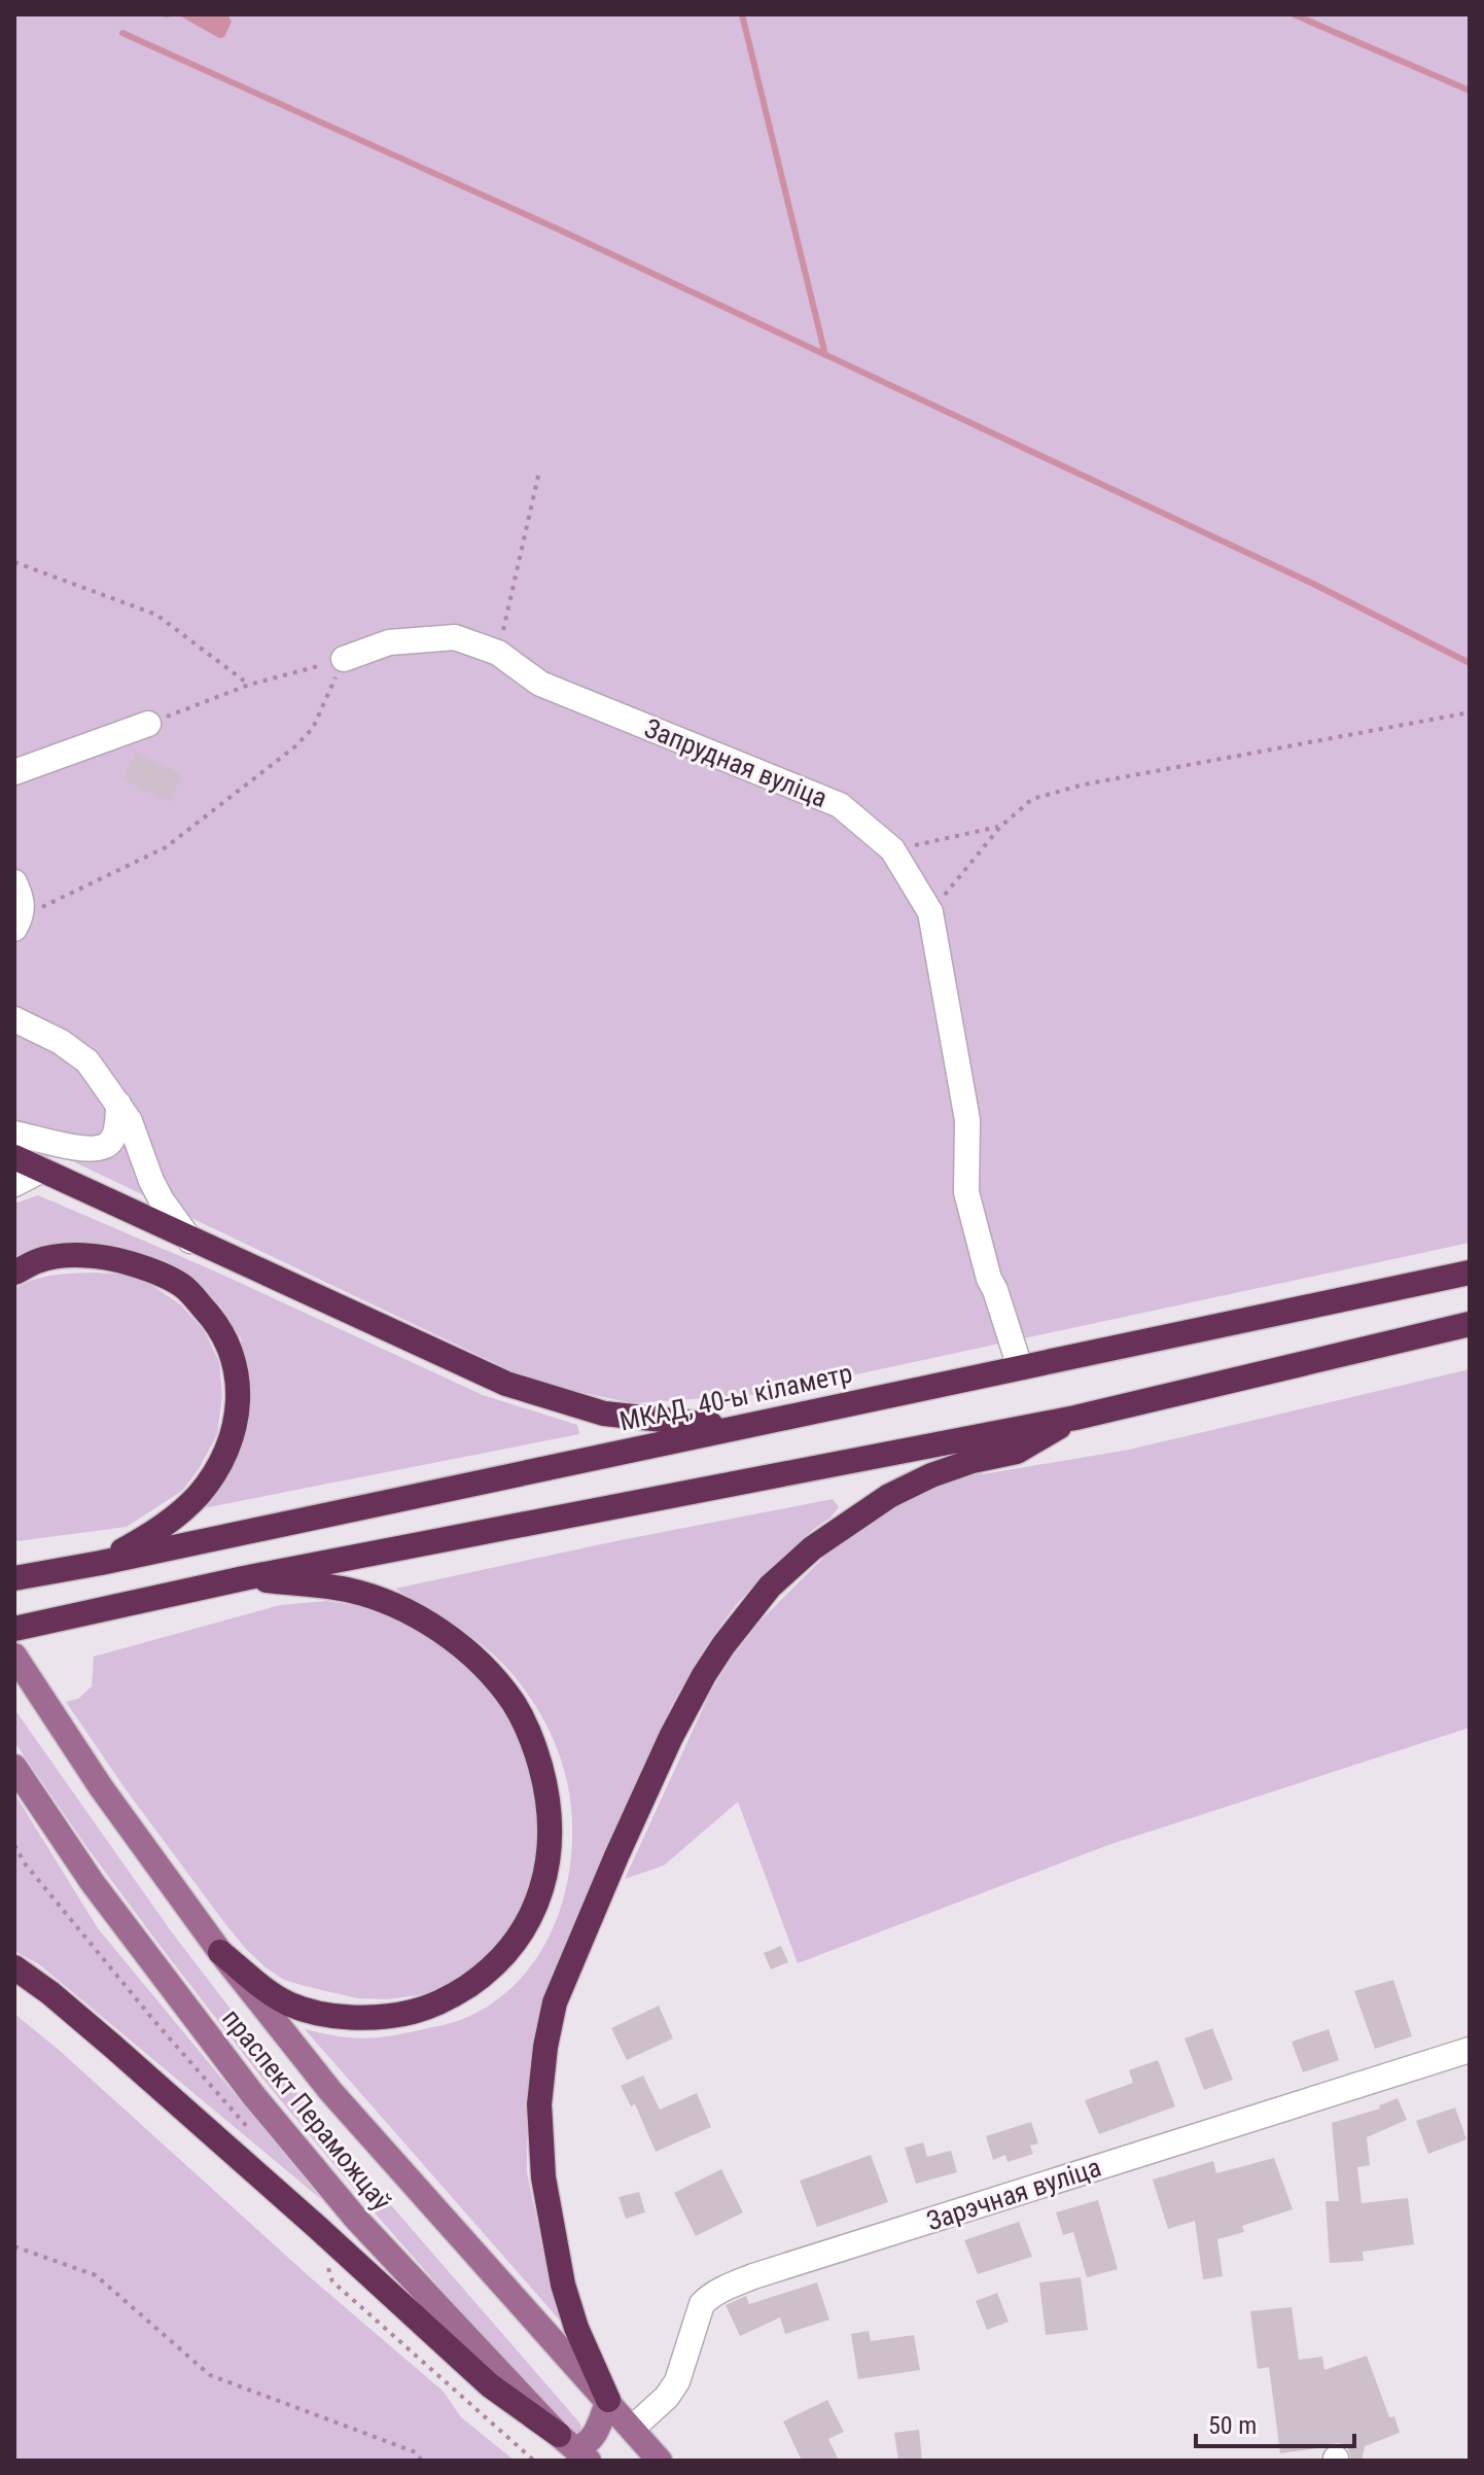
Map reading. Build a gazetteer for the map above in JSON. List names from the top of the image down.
{
  "streets": {
    "highway": ["МКАД, 40-ы кіламетр"],
    "main road": ["праспект Пераможцаў"],
    "street": ["Запрудная вуліца", "Зарэчная вуліца"]
  },
  "crossings": [
    ["Запрудная вуліца", "МКАД, 40-ы кіламетр"]
  ],
  "scale_bar": "50 m"
}
